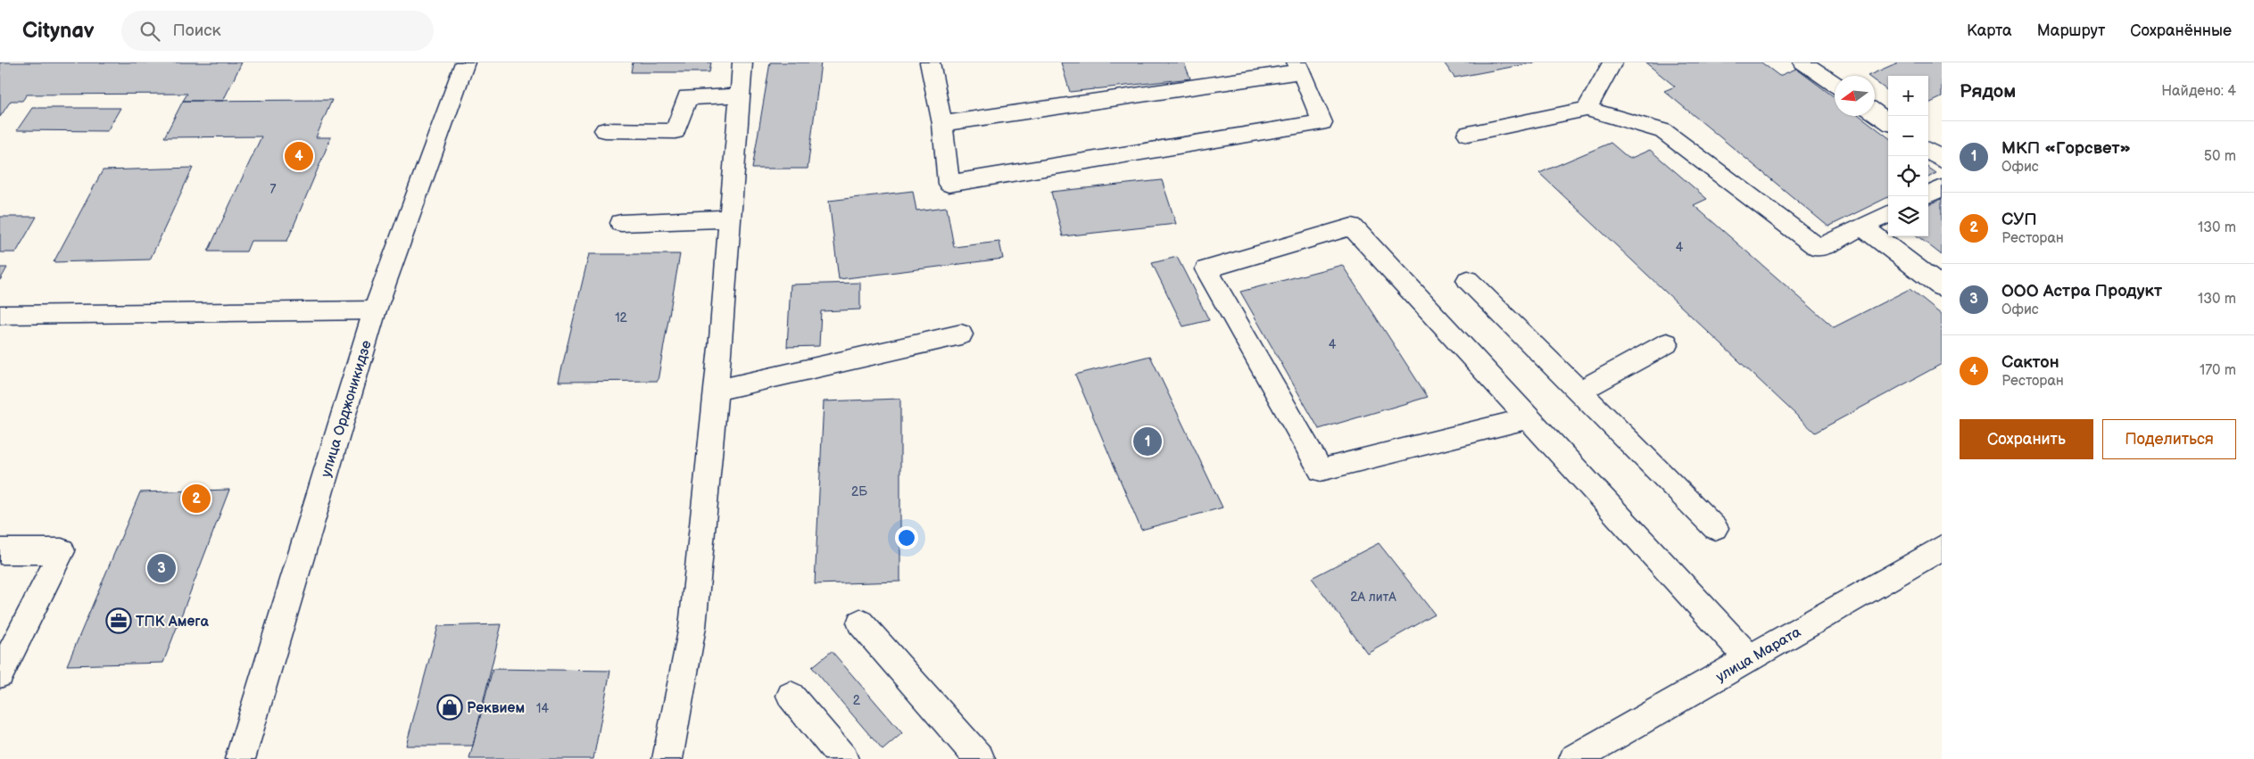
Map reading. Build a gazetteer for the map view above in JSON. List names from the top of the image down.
{
  "streets": {
    "main road": ["улица Орджоникидзе", "улица Марата"]
  },
  "places": {
    "office": ["ТПК Амега"],
    "shop": ["Реквием"]
  },
  "house_numbers": [
    "7",
    "4",
    "12",
    "4",
    "2Б",
    "2А литА",
    "2",
    "14"
  ],
  "north": "left",
  "page": {
    "header": "Citynav",
    "search": "Поиск",
    "nav": ["Карта", "Маршрут", "Сохранённые"],
    "heading": ["Рядом", "Найдено: 4"],
    "map_buttons": ["+", "−"],
    "list": [
      {
        "mark": "1",
        "name": "МКП «Горсвет»",
        "note": "Офис",
        "value": "50 m"
      },
      {
        "mark": "2",
        "name": "СУП",
        "note": "Ресторан",
        "value": "130 m"
      },
      {
        "mark": "3",
        "name": "ООО Астра Продукт",
        "note": "Офис",
        "value": "130 m"
      },
      {
        "mark": "4",
        "name": "Сактон",
        "note": "Ресторан",
        "value": "170 m"
      }
    ],
    "pins": [
      "4",
      "1",
      "2",
      "3"
    ],
    "buttons": ["Сохранить", "Поделиться"]
  }
}
